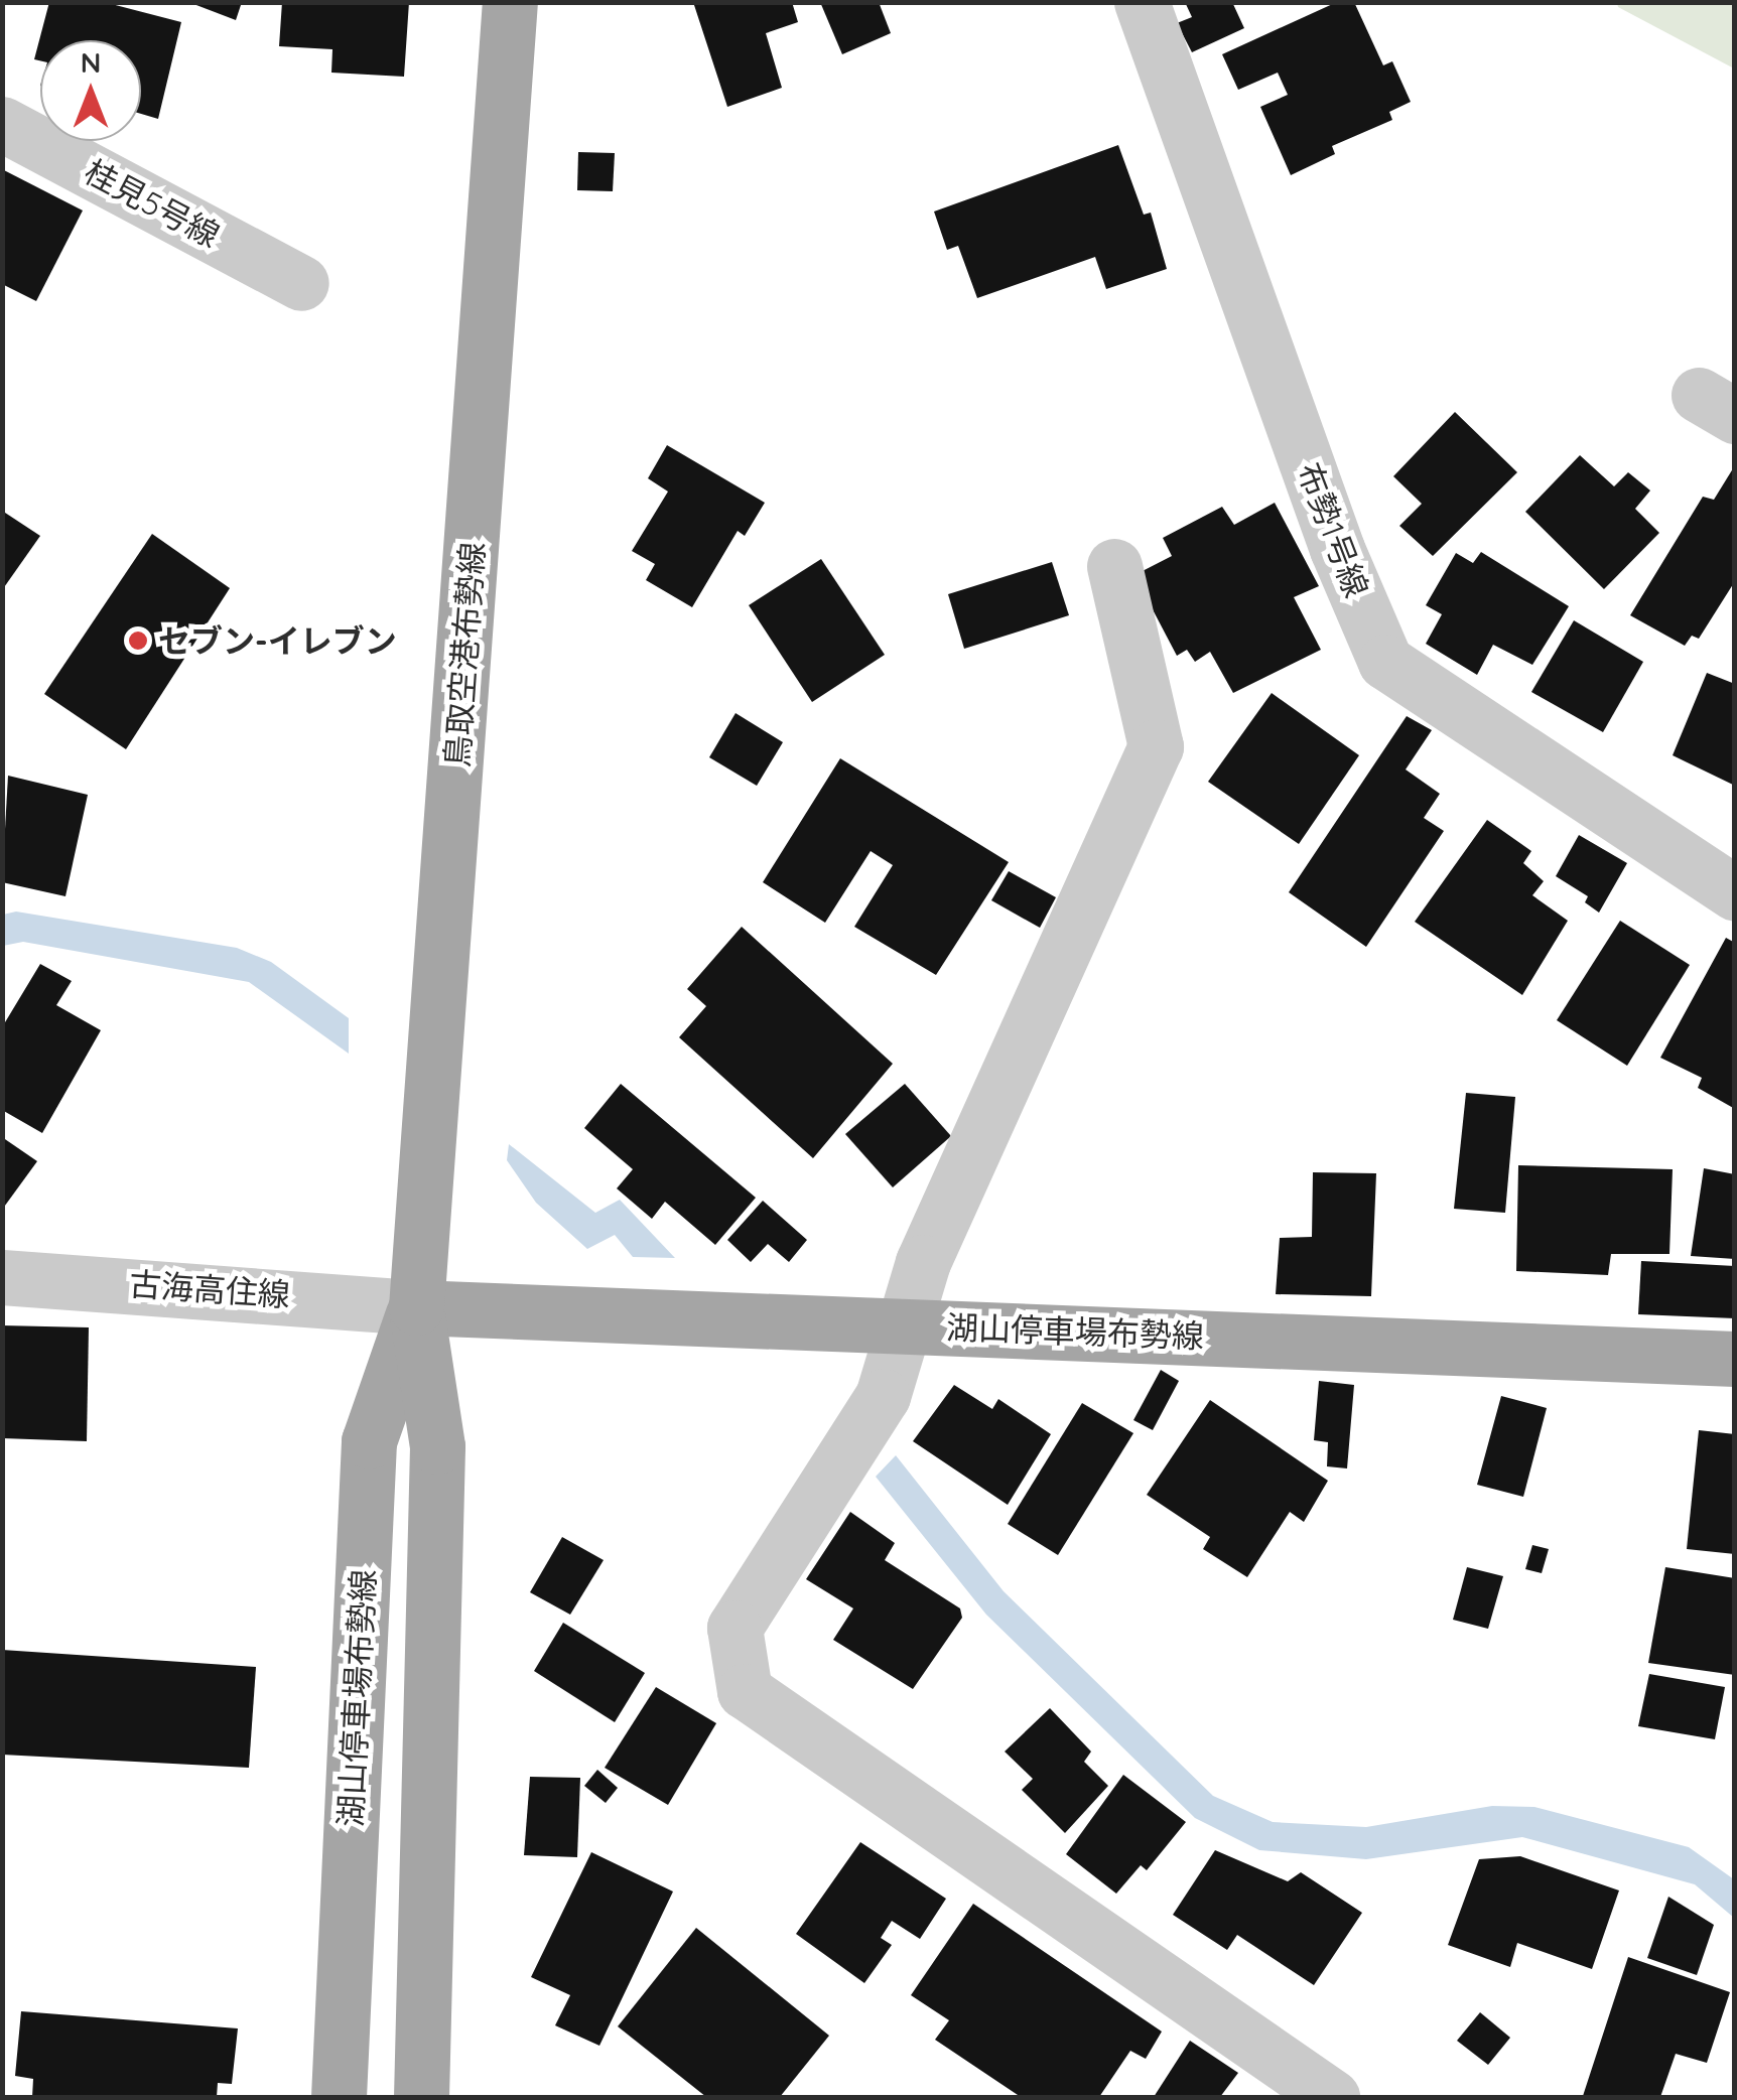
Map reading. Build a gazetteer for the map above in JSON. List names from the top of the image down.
{
  "streets": {
    "main road": ["鳥取空港布勢線", "湖山停車場布勢線"],
    "street": ["桂見5号線", "布勢1号線", "古海高住線"]
  },
  "crossings": [
    ["鳥取空港布勢線", "古海高住線"],
    ["鳥取空港布勢線", "湖山停車場布勢線"],
    ["古海高住線", "湖山停車場布勢線"]
  ],
  "places": ["セブン-イレブン"],
  "north": "top"
}
